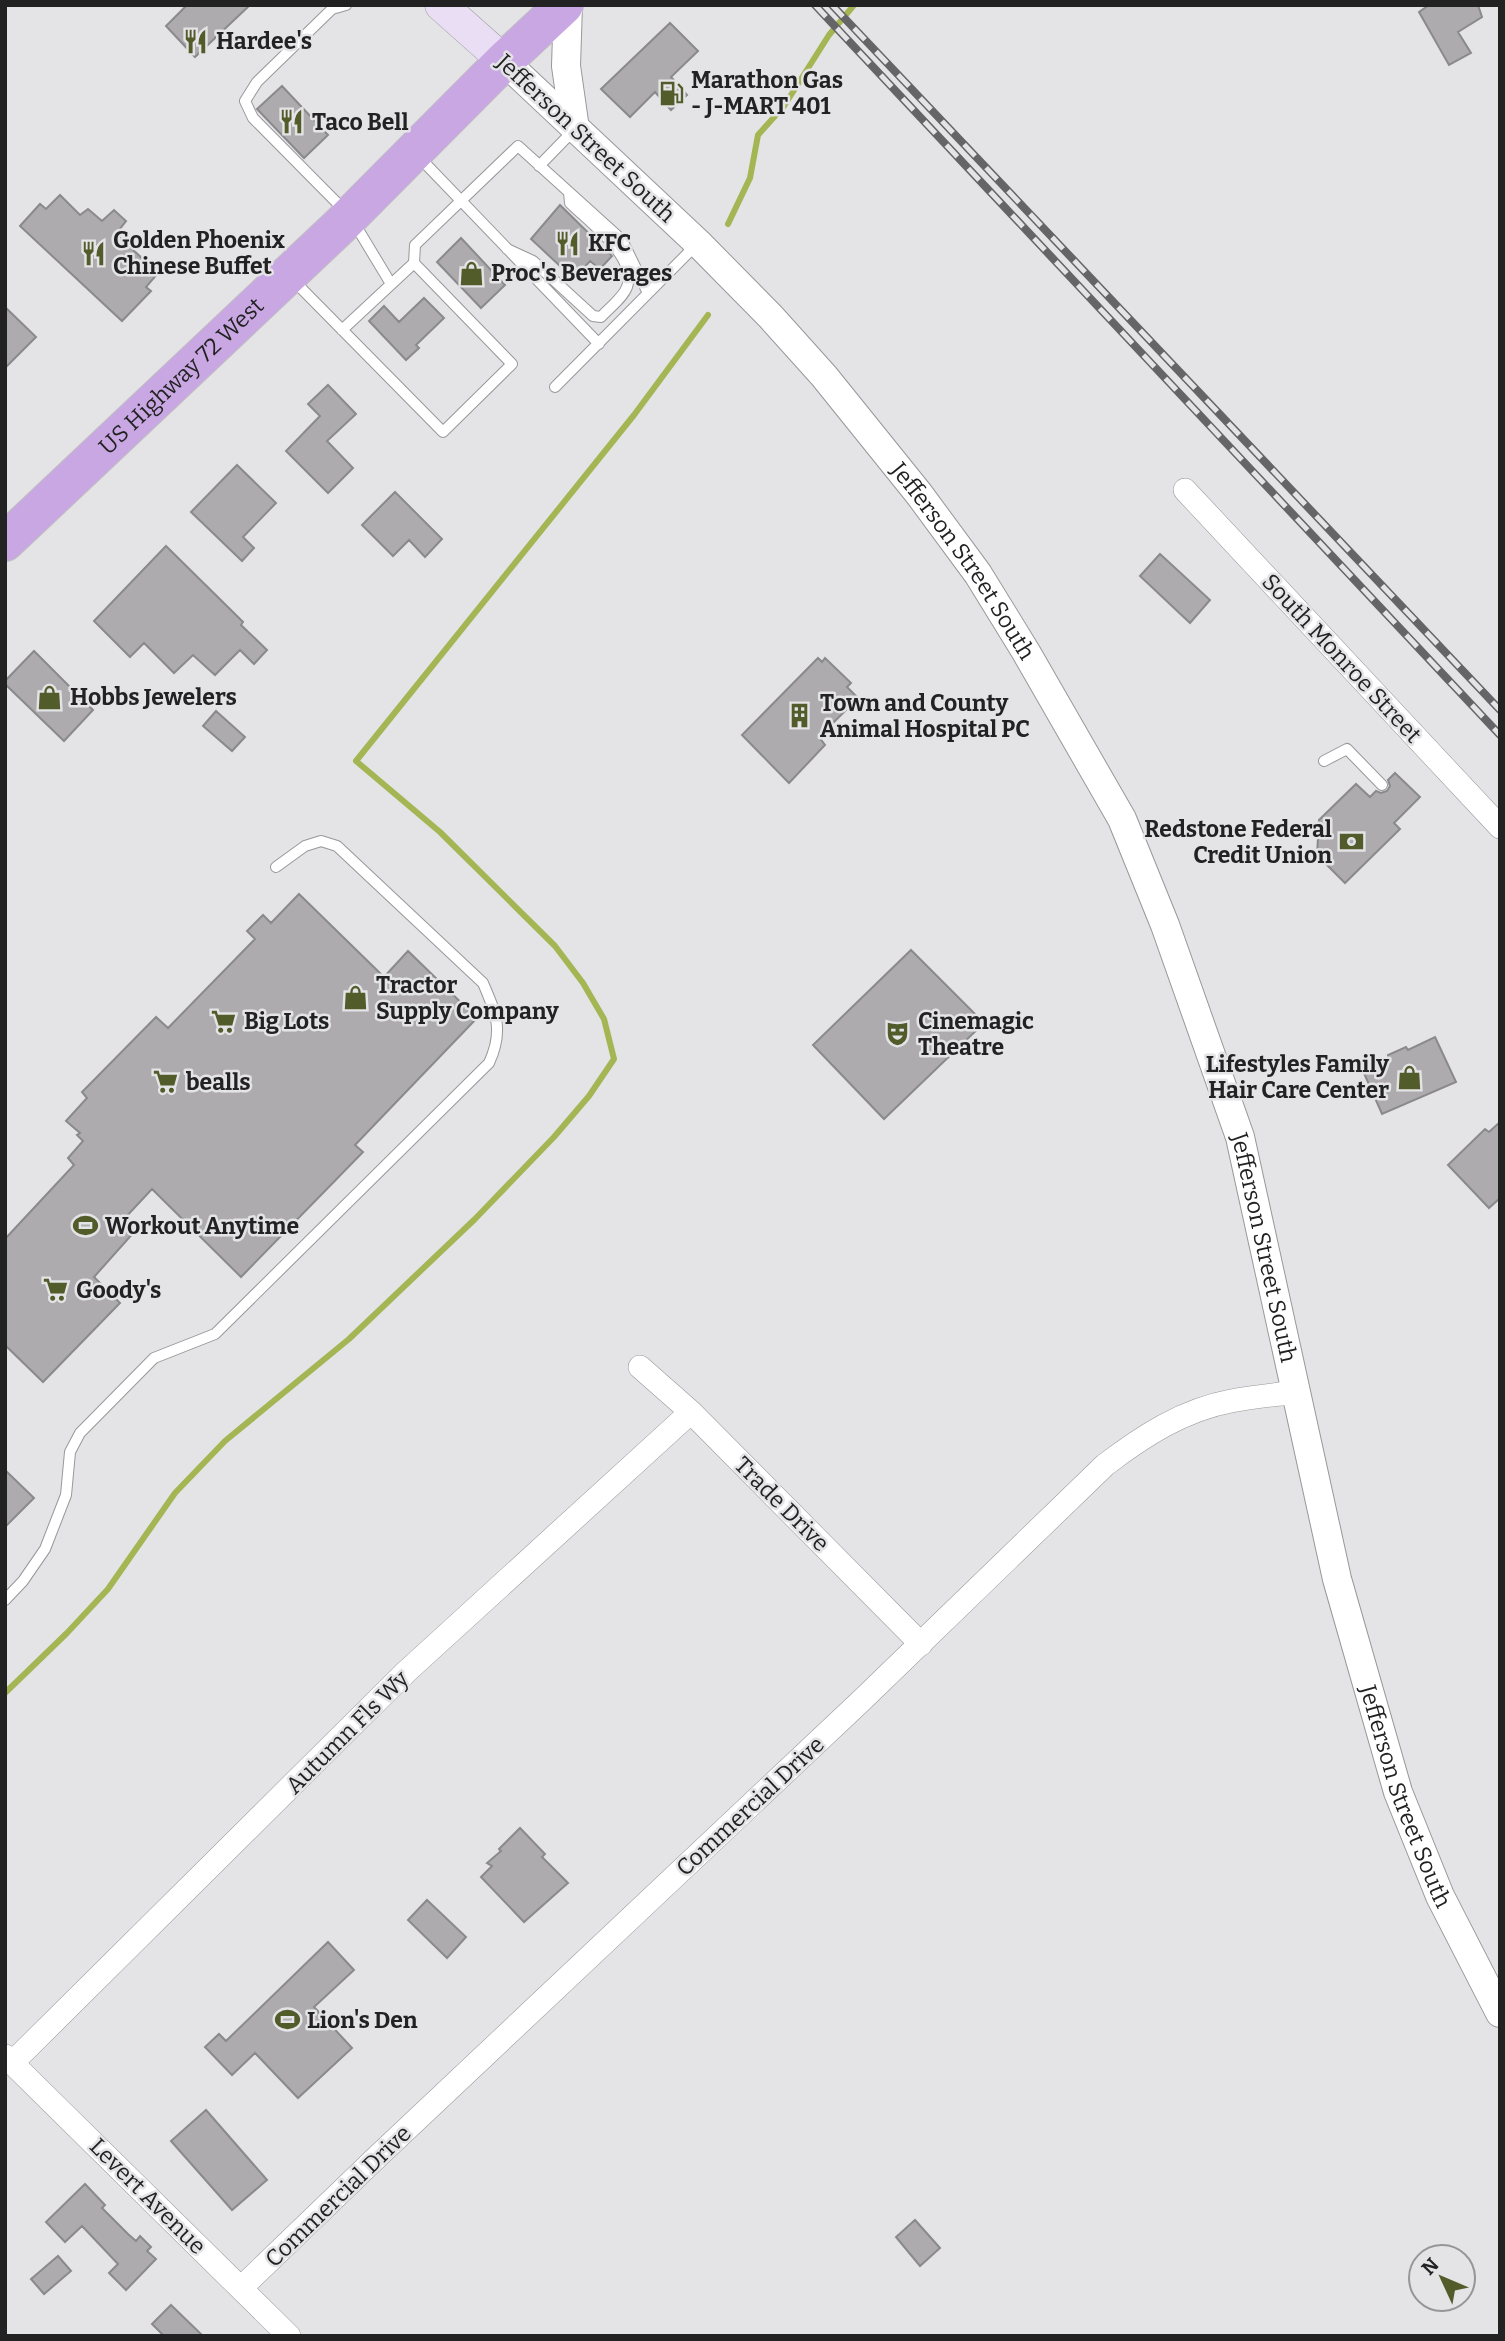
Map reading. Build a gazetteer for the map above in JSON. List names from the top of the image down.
{
  "streets": {
    "highway": ["US Highway 72 West"],
    "main road": ["Jefferson Street South"],
    "street": [
      "South Monroe Street",
      "Trade Drive",
      "Autumn Fls Wy",
      "Commercial Drive",
      "Levert Avenue"
    ]
  },
  "crossings": [
    ["Jefferson Street South", "US Highway 72 West"],
    ["Jefferson Street South", "Commercial Drive"],
    ["Trade Drive", "Autumn Fls Wy"],
    ["Trade Drive", "Commercial Drive"],
    ["Autumn Fls Wy", "Levert Avenue"],
    ["Commercial Drive", "Levert Avenue"]
  ],
  "places": {
    "restaurant": [
      "Hardee's",
      "Taco Bell",
      "KFC",
      "Golden Phoenix Chinese Buffet"
    ],
    "fuel station": ["Marathon Gas - J-MART 401"],
    "shop": [
      "Proc's Beverages",
      "Hobbs Jewelers",
      "Tractor Supply Company",
      "Lifestyles Family Hair Care Center"
    ],
    "building": ["Town and County Animal Hospital PC"],
    "bank": ["Redstone Federal Credit Union"],
    "supermarket": ["Big Lots", "bealls", "Goody's"],
    "theatre": ["Cinemagic Theatre"],
    "sports": ["Workout Anytime", "Lion's Den"]
  },
  "north": "top left"
}
